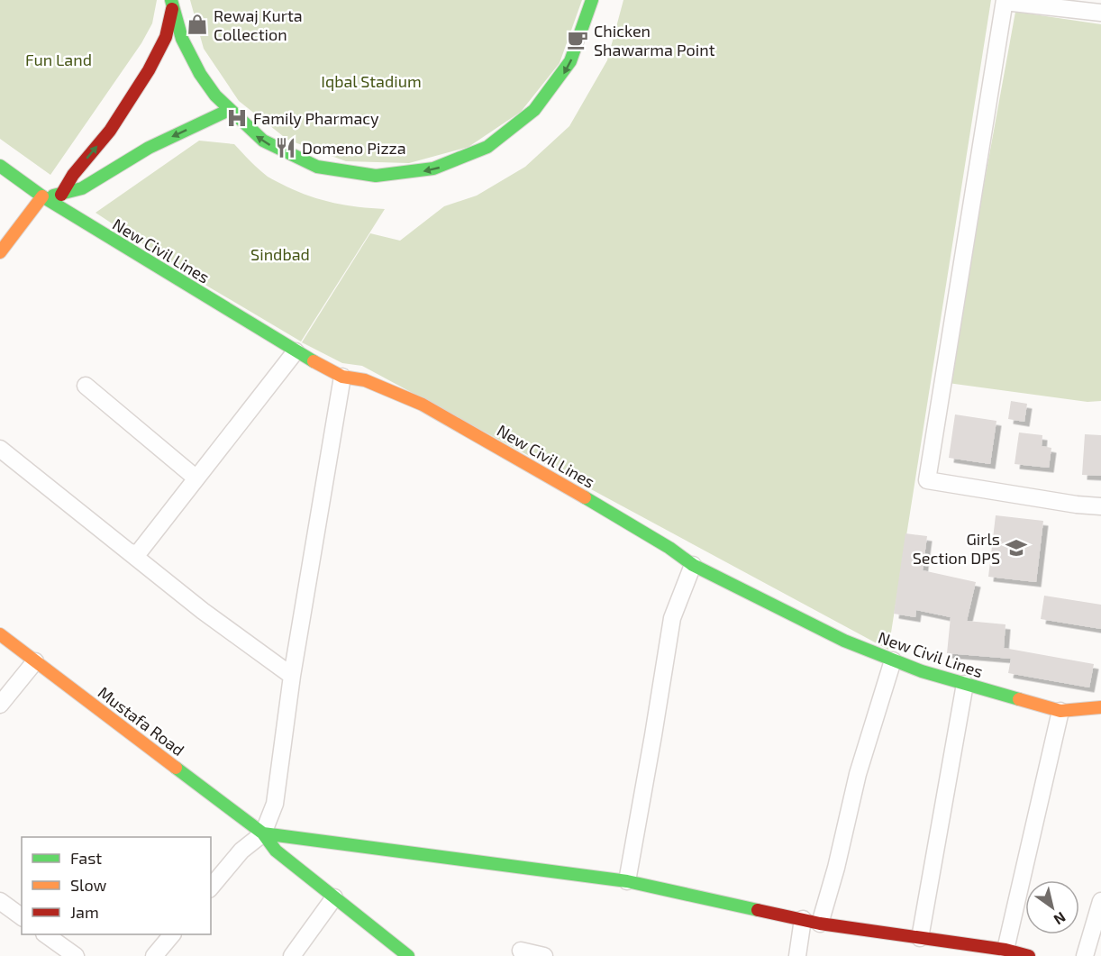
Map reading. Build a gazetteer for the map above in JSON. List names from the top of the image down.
{
  "streets": {
    "street": ["New Civil Lines", "Mustafa Road"]
  },
  "parks": ["Fun Land", "Iqbal Stadium", "Sindbad"],
  "places": {
    "shop": ["Rewaj Kurta Collection"],
    "cafe": ["Chicken Shawarma Point"],
    "hospital": ["Family Pharmacy"],
    "restaurant": ["Domeno Pizza"],
    "school or university": ["Girls Section DPS"]
  },
  "legend": ["Fast", "Slow", "Jam"],
  "north": "bottom right"
}
